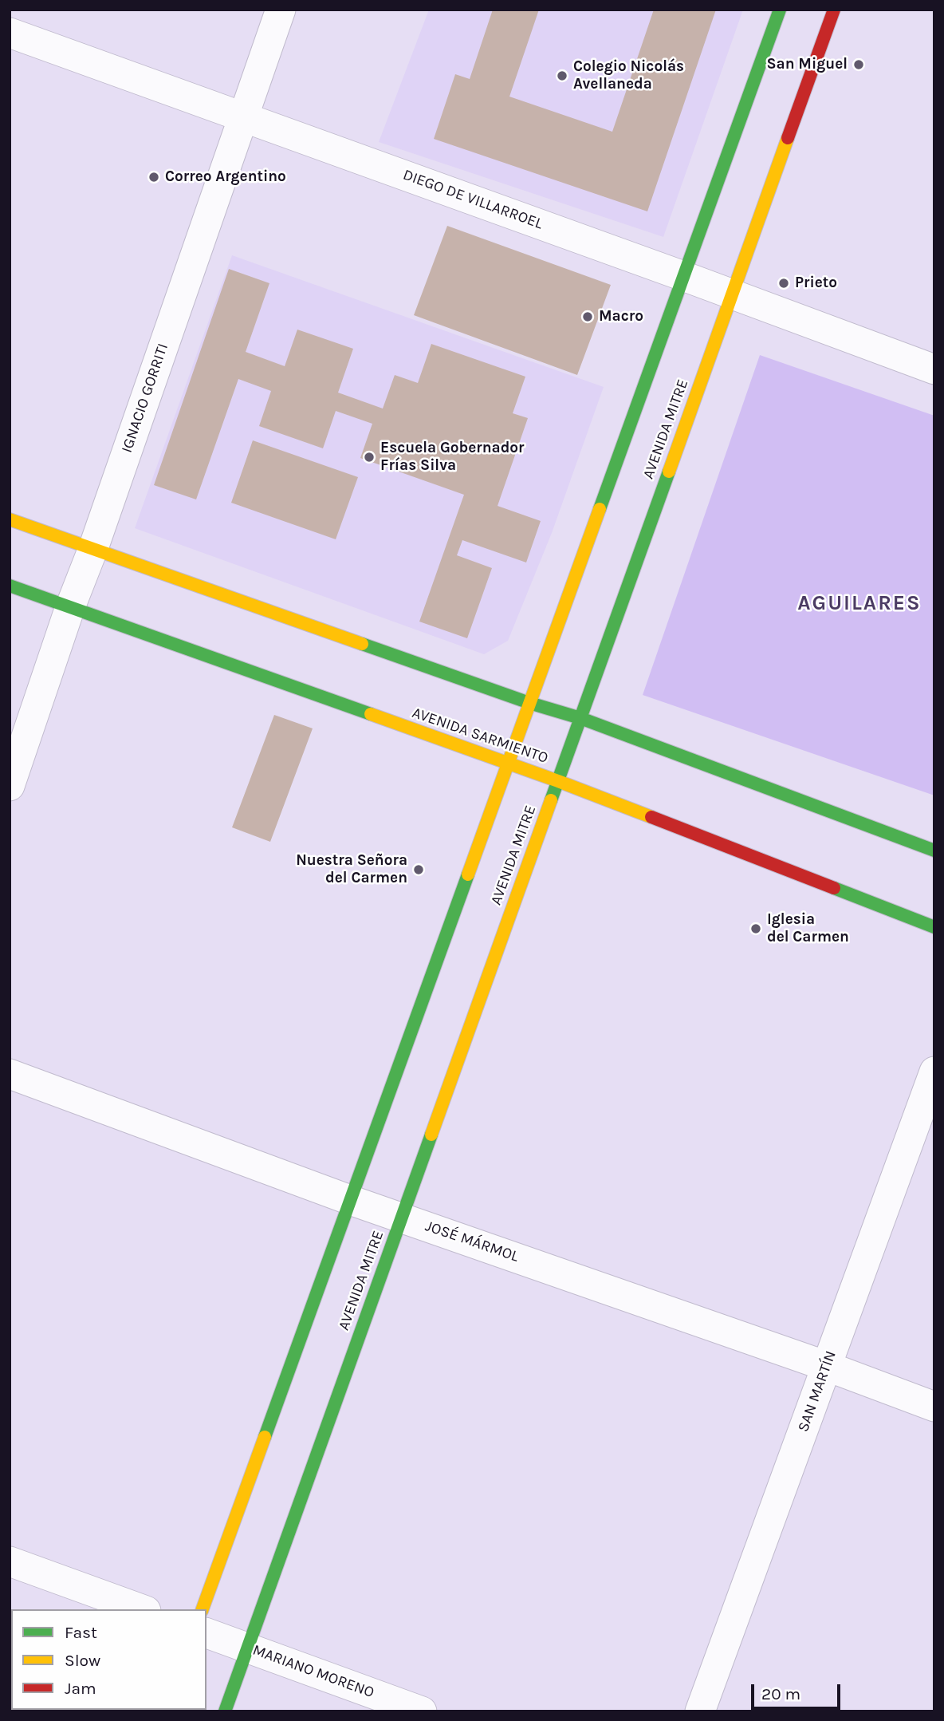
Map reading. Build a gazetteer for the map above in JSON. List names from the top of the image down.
{
  "streets": {
    "main road": ["AVENIDA MITRE", "AVENIDA SARMIENTO"],
    "street": [
      "DIEGO DE VILLARROEL",
      "IGNACIO GORRITI",
      "JOSÉ MÁRMOL",
      "SAN MARTÍN",
      "MARIANO MORENO"
    ]
  },
  "crossings": [
    ["DIEGO DE VILLARROEL", "IGNACIO GORRITI"],
    ["DIEGO DE VILLARROEL", "AVENIDA MITRE"],
    ["IGNACIO GORRITI", "AVENIDA SARMIENTO"],
    ["AVENIDA MITRE", "AVENIDA SARMIENTO"],
    ["AVENIDA MITRE", "JOSÉ MÁRMOL"],
    ["AVENIDA MITRE", "MARIANO MORENO"],
    ["JOSÉ MÁRMOL", "SAN MARTÍN"]
  ],
  "districts": ["AGUILARES"],
  "places": [
    "San Miguel",
    "Colegio Nicolás Avellaneda",
    "Correo Argentino",
    "Prieto",
    "Macro",
    "Escuela Gobernador Frías Silva",
    "Nuestra Señora del Carmen",
    "Iglesia del Carmen"
  ],
  "legend": ["Fast", "Slow", "Jam"],
  "scale_bar": "20 m"
}
